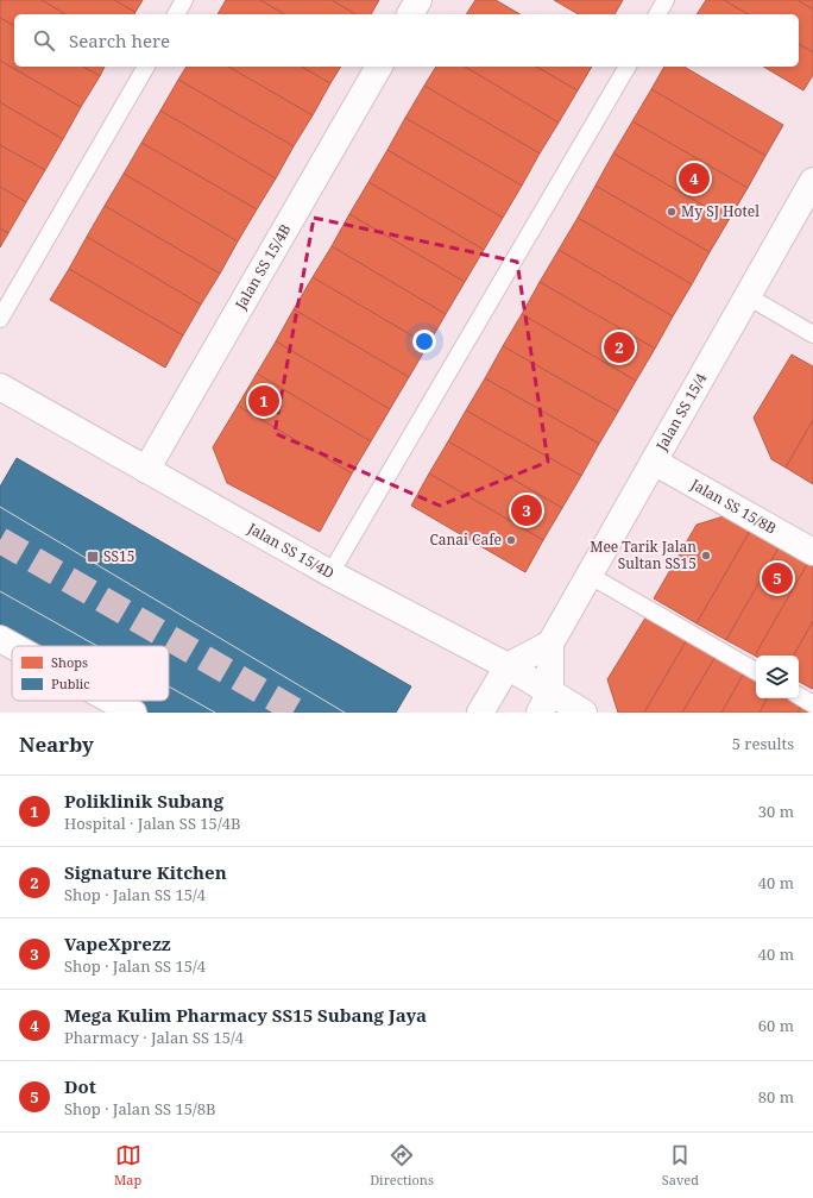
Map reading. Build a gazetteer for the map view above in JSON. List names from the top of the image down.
{
  "streets": {
    "street": [
      "Jalan SS 15/4B",
      "Jalan SS 15/4",
      "Jalan SS 15/8B",
      "Jalan SS 15/4D"
    ]
  },
  "crossings": [
    ["Jalan SS 15/4B", "Jalan SS 15/4D"],
    ["Jalan SS 15/4", "Jalan SS 15/8B"]
  ],
  "places": {
    "other": ["My SJ Hotel", "Canai Cafe", "Mee Tarik Jalan Sultan SS15"],
    "transit": ["SS15"]
  },
  "legend": ["Shops", "Public"],
  "page": {
    "search": "Search here",
    "pins": [
      "4",
      "2",
      "1",
      "3",
      "5"
    ],
    "heading": ["Nearby", "5 results"],
    "list": [
      {
        "mark": "1",
        "name": "Poliklinik Subang",
        "note": "Hospital · Jalan SS 15/4B",
        "value": "30 m"
      },
      {
        "mark": "2",
        "name": "Signature Kitchen",
        "note": "Shop · Jalan SS 15/4",
        "value": "40 m"
      },
      {
        "mark": "3",
        "name": "VapeXprezz",
        "note": "Shop · Jalan SS 15/4",
        "value": "40 m"
      },
      {
        "mark": "4",
        "name": "Mega Kulim Pharmacy SS15 Subang Jaya",
        "note": "Pharmacy · Jalan SS 15/4",
        "value": "60 m"
      },
      {
        "mark": "5",
        "name": "Dot",
        "note": "Shop · Jalan SS 15/8B",
        "value": "80 m"
      }
    ],
    "nav": ["Map", "Directions", "Saved"]
  }
}
